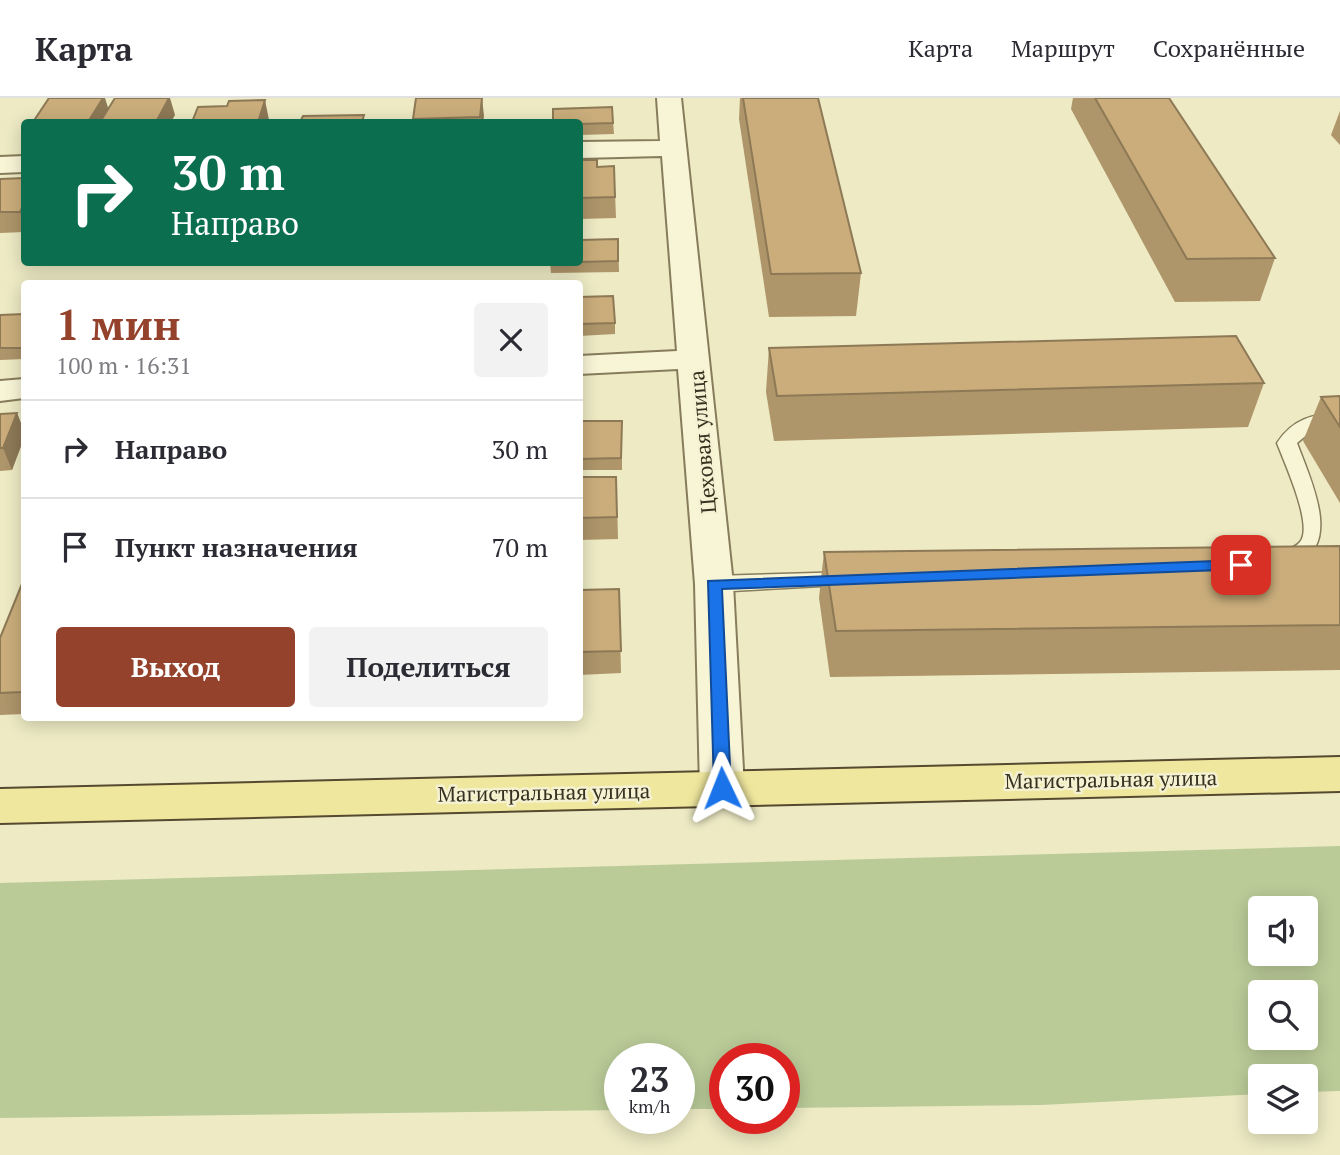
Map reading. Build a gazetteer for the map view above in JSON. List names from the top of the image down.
{
  "streets": {
    "main road": ["Магистральная улица"],
    "street": ["Цеховая улица"]
  },
  "crossings": [
    ["Цеховая улица", "Магистральная улица"]
  ],
  "page": {
    "header": "Карта",
    "nav": ["Карта", "Маршрут", "Сохранённые"],
    "turn": ["30 m", "Направо"],
    "heading": ["1 мин", "100 m · 16:31"],
    "list": [
      {
        "name": "Направо",
        "value": "30 m"
      },
      {
        "name": "Пункт назначения",
        "value": "70 m"
      }
    ],
    "buttons": ["Выход", "Поделиться"],
    "speed": "23 km/h",
    "limit": "30"
  }
}
